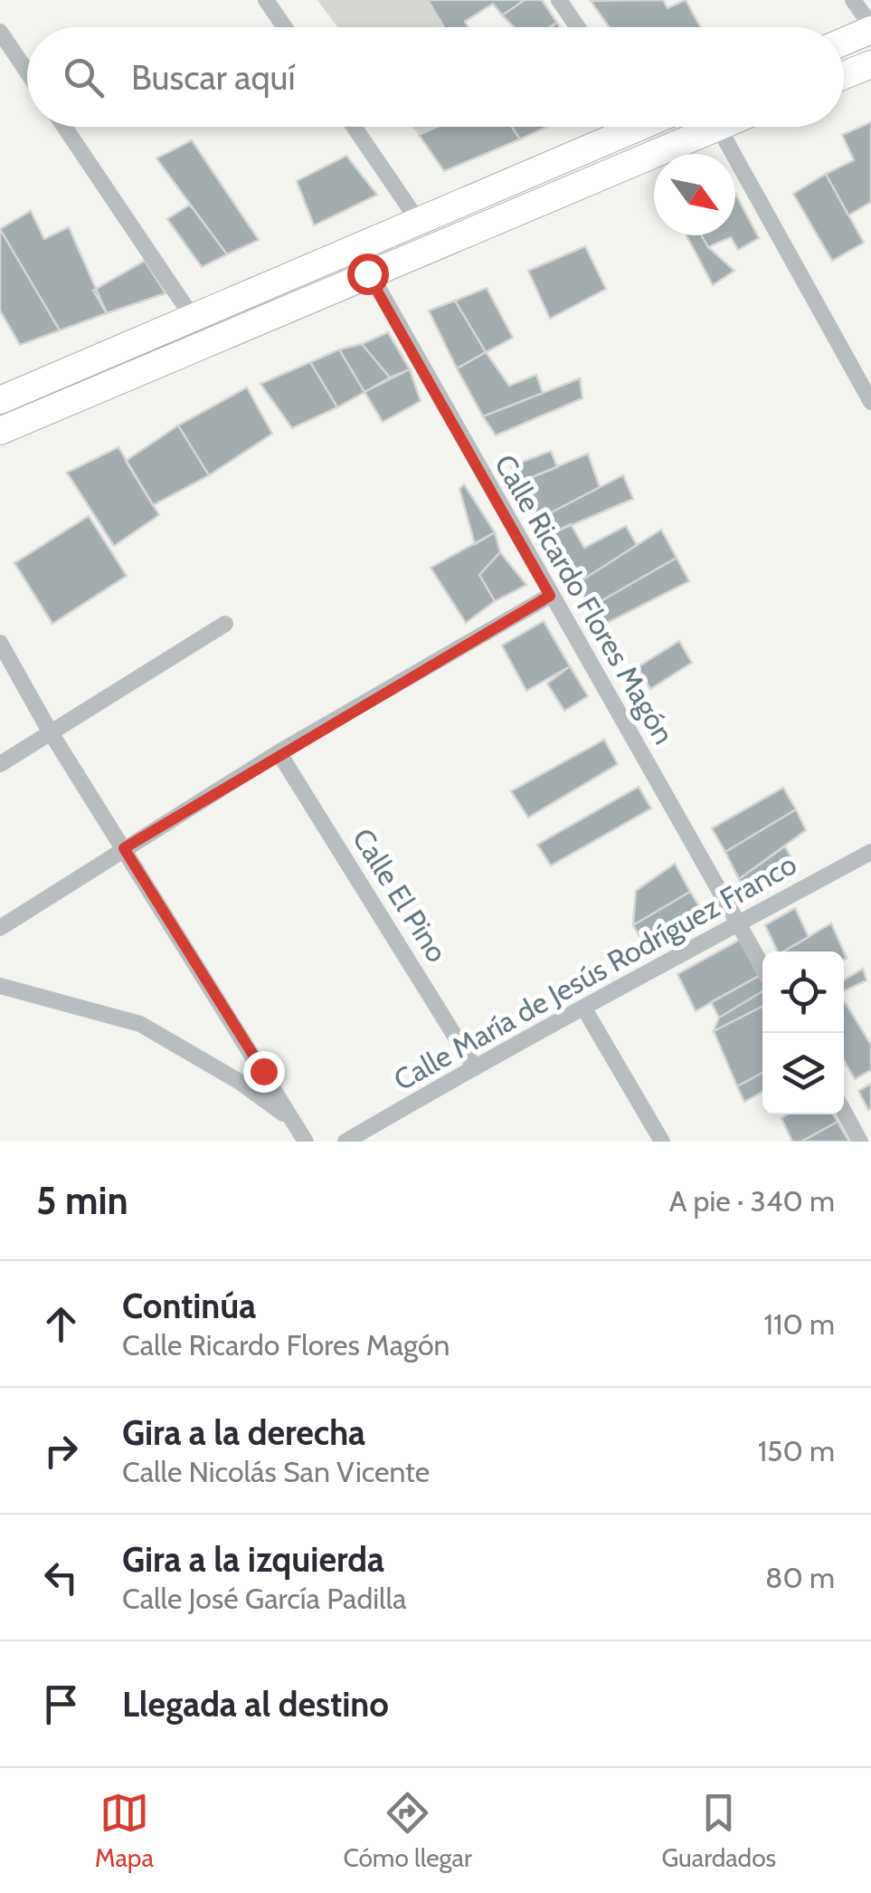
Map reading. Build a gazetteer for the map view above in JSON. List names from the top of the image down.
{
  "streets": {
    "street": ["Calle Ricardo Flores Magón", "Calle El Pino", "Calle María de Jesús Rodríguez Franco"]
  },
  "crossings": [
    ["Calle Ricardo Flores Magón", "Calle María de Jesús Rodríguez Franco"],
    ["Calle El Pino", "Calle María de Jesús Rodríguez Franco"]
  ],
  "north": "bottom right",
  "page": {
    "search": "Buscar aquí",
    "heading": ["5 min", "A pie · 340 m"],
    "list": [
      ["Continúa", "Calle Ricardo Flores Magón", "110 m"],
      ["Gira a la derecha", "Calle Nicolás San Vicente", "150 m"],
      ["Gira a la izquierda", "Calle José García Padilla", "80 m"],
      "Llegada al destino"
    ],
    "nav": ["Mapa", "Cómo llegar", "Guardados"]
  }
}
